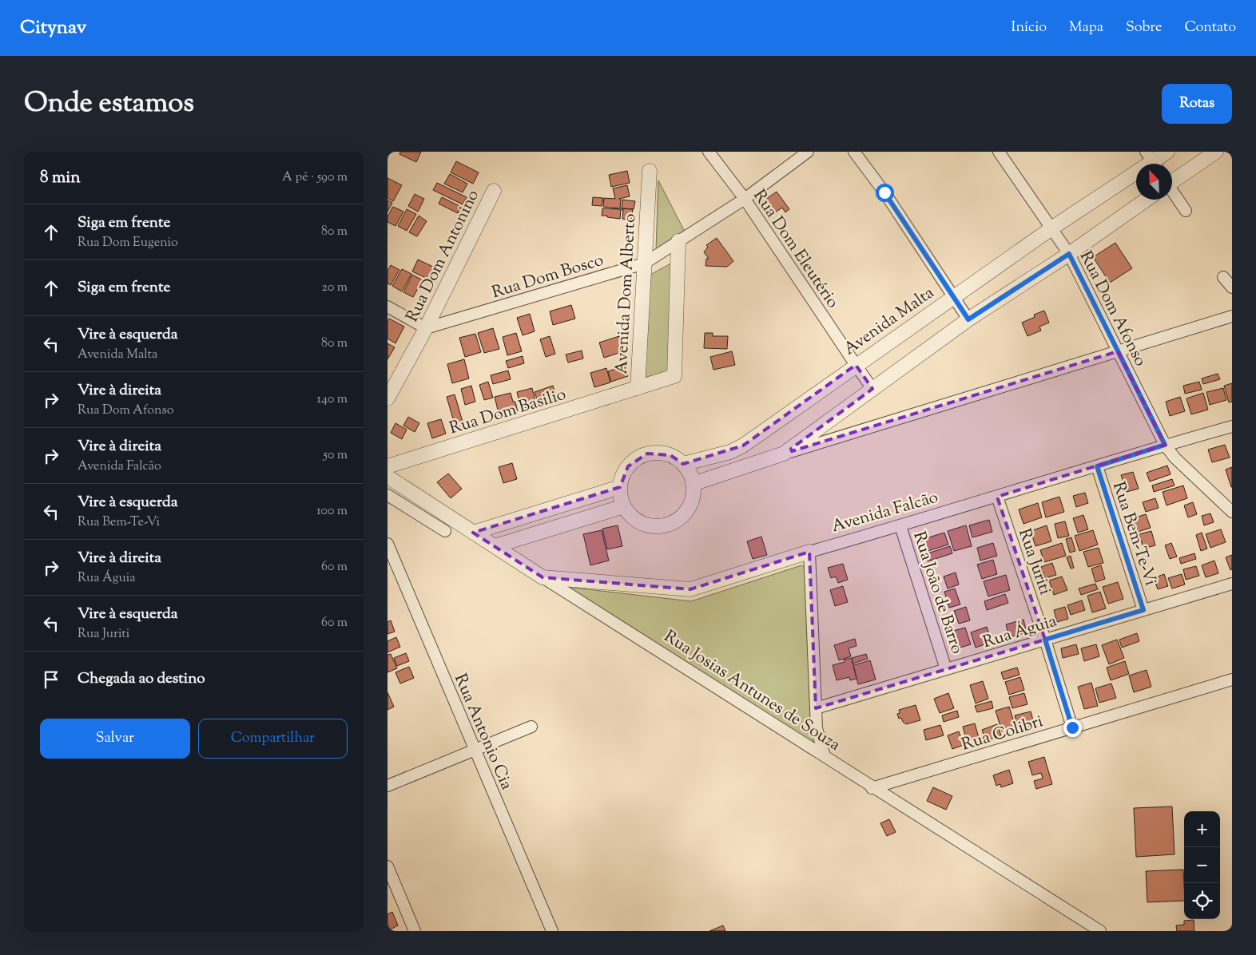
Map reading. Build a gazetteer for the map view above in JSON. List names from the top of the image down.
{
  "streets": {
    "street": [
      "Rua Dom Eleutério",
      "Rua Dom Antonino",
      "Rua Dom Bosco",
      "Avenida Dom Alberto",
      "Rua Dom Afonso",
      "Avenida Malta",
      "Rua Dom Basilio",
      "Avenida Falcão",
      "Rua Bem-Te-Vi",
      "Rua Juriti",
      "Rua João de Barro",
      "Rua Águia",
      "Rua Josias Antunes de Souza",
      "Rua Antonio Cia",
      "Rua Colibri"
    ]
  },
  "crossings": [
    ["Rua Dom Eleutério", "Rua Dom Bosco"],
    ["Rua Dom Eleutério", "Avenida Malta"],
    ["Rua Dom Antonino", "Rua Dom Bosco"],
    ["Rua Dom Bosco", "Avenida Dom Alberto"],
    ["Avenida Dom Alberto", "Rua Dom Basilio"],
    ["Rua Dom Afonso", "Avenida Malta"],
    ["Rua Dom Afonso", "Avenida Falcão"],
    ["Avenida Falcão", "Rua Bem-Te-Vi"],
    ["Avenida Falcão", "Rua Juriti"],
    ["Avenida Falcão", "Rua João de Barro"],
    ["Avenida Falcão", "Rua Josias Antunes de Souza"],
    ["Rua Bem-Te-Vi", "Rua Águia"],
    ["Rua Juriti", "Rua Águia"],
    ["Rua Juriti", "Rua Colibri"],
    ["Rua João de Barro", "Rua Águia"],
    ["Rua Josias Antunes de Souza", "Rua Colibri"]
  ],
  "north": "top left",
  "page": {
    "header": "Citynav",
    "nav": [
      "Início",
      "Mapa",
      "Sobre",
      "Contato"
    ],
    "title": "Onde estamos",
    "buttons": [
      "Rotas",
      ["Salvar", "Compartilhar"]
    ],
    "heading": ["8 min", "A pé · 590 m"],
    "list": [
      ["Siga em frente", "Rua Dom Eugenio", "80 m"],
      ["Siga em frente", "20 m"],
      ["Vire à esquerda", "Avenida Malta", "80 m"],
      ["Vire à direita", "Rua Dom Afonso", "140 m"],
      ["Vire à direita", "Avenida Falcão", "50 m"],
      ["Vire à esquerda", "Rua Bem-Te-Vi", "100 m"],
      ["Vire à direita", "Rua Águia", "60 m"],
      ["Vire à esquerda", "Rua Juriti", "60 m"],
      "Chegada ao destino"
    ],
    "map_buttons": ["+", "−"]
  }
}
